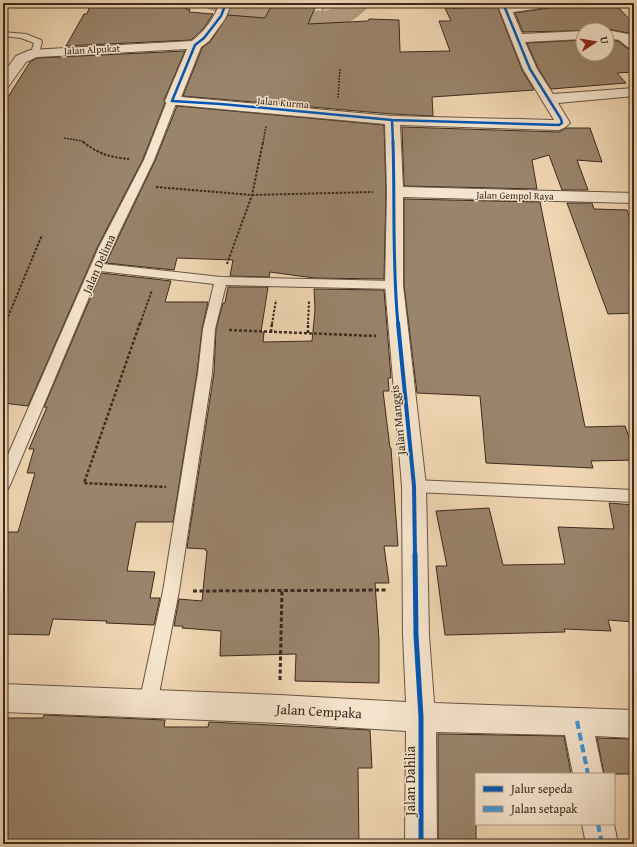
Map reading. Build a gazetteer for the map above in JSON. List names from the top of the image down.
{
  "streets": {
    "street": [
      "Jalan Alpukat",
      "Jalan Kurma",
      "Jalan Gempol Raya",
      "Jalan Delima",
      "Jalan Manggis",
      "Jalan Cempaka",
      "Jalan Dahlia"
    ]
  },
  "crossings": [
    ["Jalan Alpukat", "Jalan Delima"],
    ["Jalan Kurma", "Jalan Delima"],
    ["Jalan Kurma", "Jalan Manggis"],
    ["Jalan Gempol Raya", "Jalan Manggis"],
    ["Jalan Manggis", "Jalan Cempaka"],
    ["Jalan Manggis", "Jalan Dahlia"],
    ["Jalan Cempaka", "Jalan Dahlia"]
  ],
  "legend": ["Jalur sepeda", "Jalan setapak"],
  "north": "right"
}
